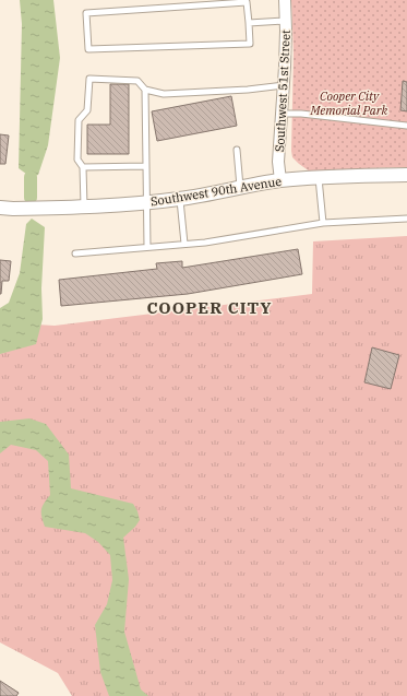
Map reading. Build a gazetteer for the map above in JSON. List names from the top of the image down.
{
  "streets": {
    "street": ["Southwest 51st Street", "Southwest 90th Avenue"]
  },
  "crossings": [
    ["Southwest 51st Street", "Southwest 90th Avenue"]
  ],
  "districts": ["COOPER CITY"],
  "parks": ["Cooper City Memorial Park"]
}
